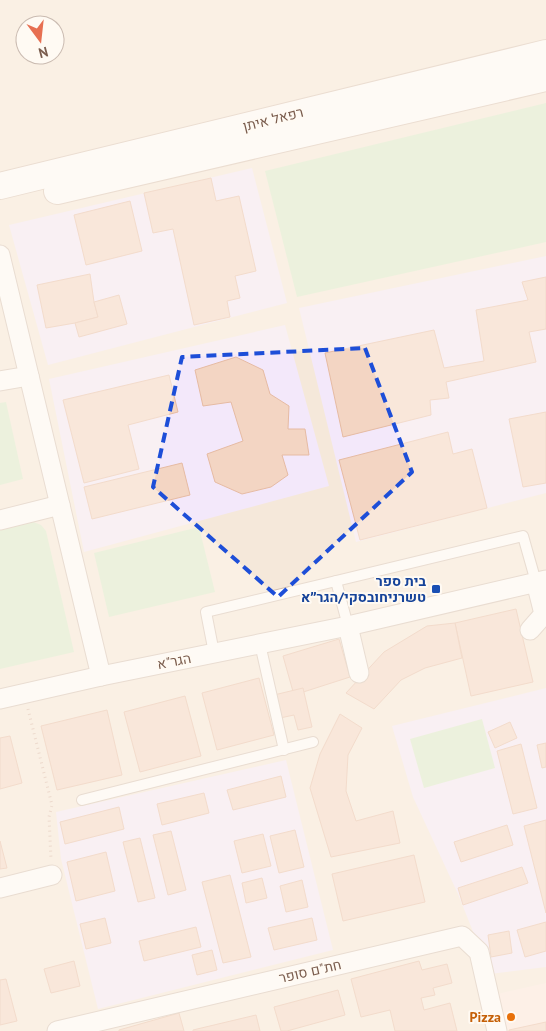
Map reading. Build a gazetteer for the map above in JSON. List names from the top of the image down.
{
  "streets": {
    "main road": ["רפאל איתן"],
    "street": ["הגר\"א", "חת\"ם סופר"]
  },
  "places": {
    "transit": ["בית ספר טשרניחובסקי/הגר״א"],
    "other": ["Pizza"]
  },
  "north": "bottom"
}
